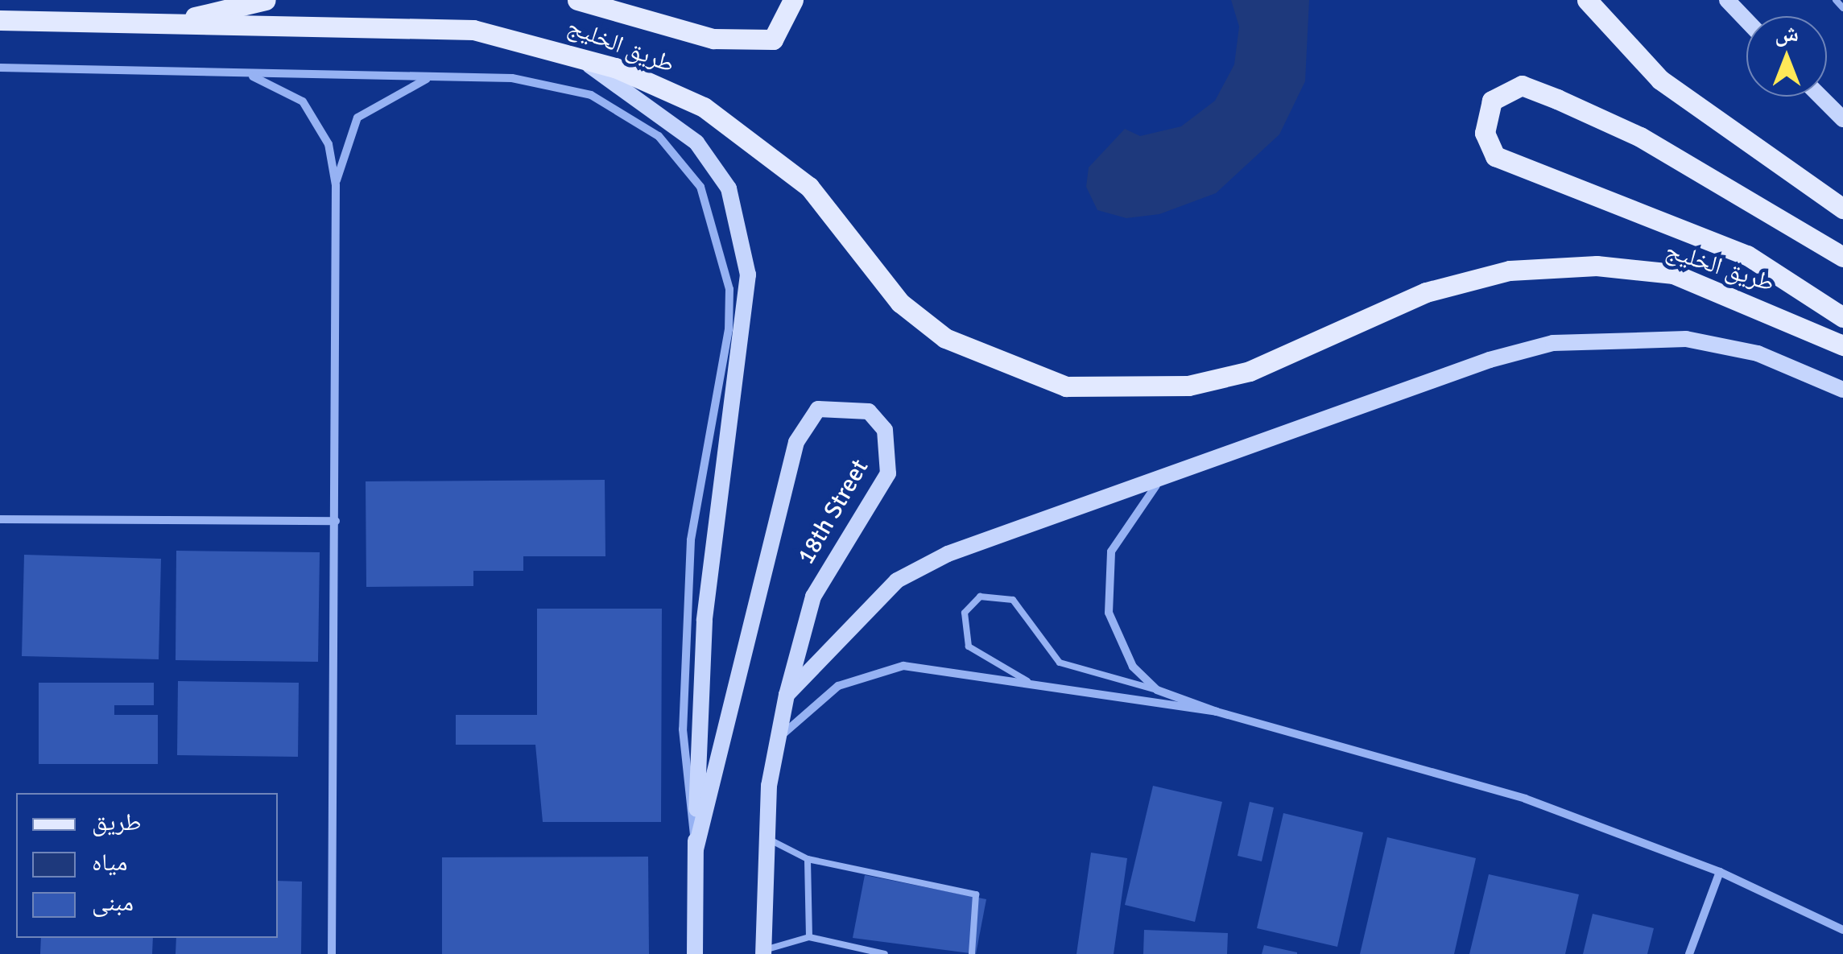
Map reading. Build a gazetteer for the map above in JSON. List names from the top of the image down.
{
  "streets": {
    "main road": ["طريق الخليج"],
    "street": ["18th Street"]
  },
  "legend": ["طريق", "مياه", "مبنى"],
  "north": "top"
}
